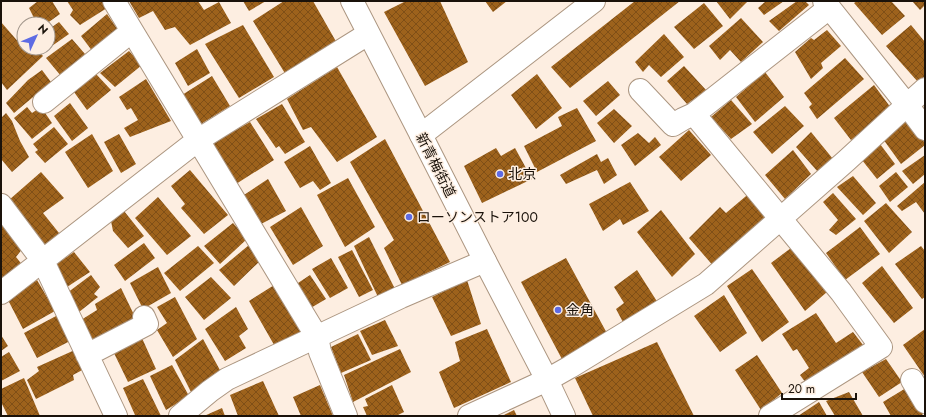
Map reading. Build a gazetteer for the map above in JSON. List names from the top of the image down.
{
  "streets": {
    "street": ["新青梅街道"]
  },
  "places": ["北京", "ローソンストア100", "金角"],
  "scale_bar": "20 m",
  "north": "top right"
}
